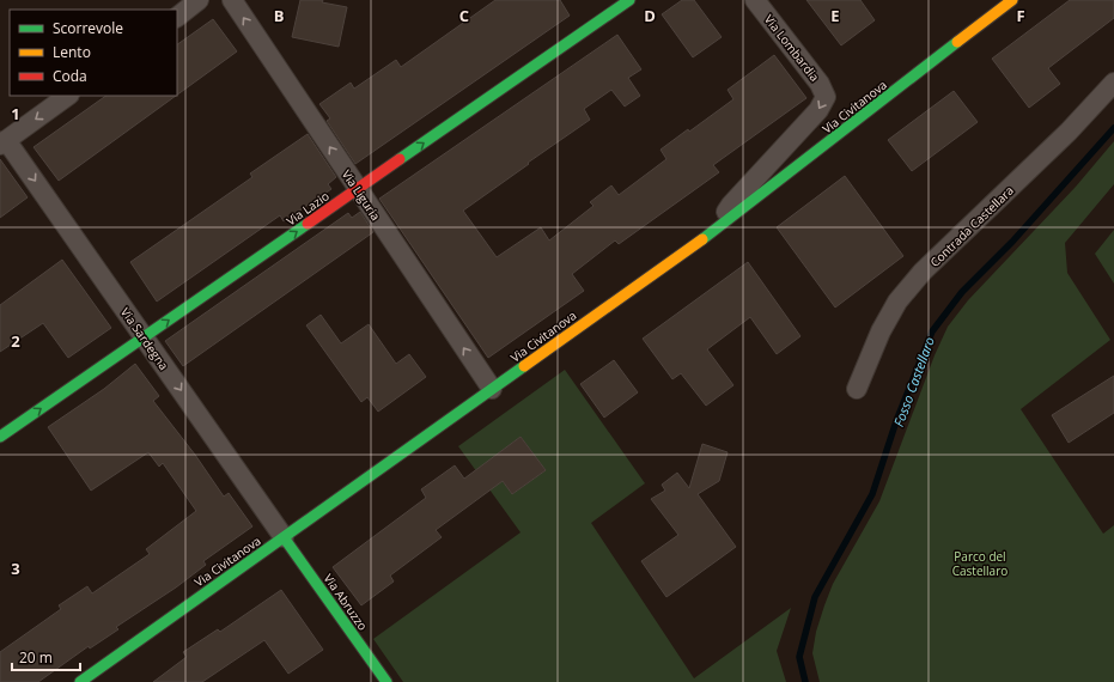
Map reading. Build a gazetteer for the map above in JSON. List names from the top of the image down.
{
  "streets": {
    "street": [
      "Via Lombardia",
      "Via Civitanova",
      "Via Liguria",
      "Via Lazio",
      "Contrada Castellara",
      "Via Sardegna",
      "Via Abruzzo"
    ]
  },
  "crossings": [
    ["Via Lombardia", "Via Civitanova"],
    ["Via Civitanova", "Via Liguria"],
    ["Via Civitanova", "Via Sardegna"],
    ["Via Civitanova", "Via Abruzzo"],
    ["Via Liguria", "Via Lazio"],
    ["Via Lazio", "Via Sardegna"],
    ["Via Sardegna", "Via Abruzzo"]
  ],
  "one_way": ["Via Liguria", "Via Lazio", "Via Sardegna"],
  "water": ["Fosso Castellaro"],
  "parks": ["Parco del Castellaro"],
  "legend": ["Scorrevole", "Lento", "Coda"],
  "scale_bar": "20 m",
  "grid": {
    "columns": [
      "B",
      "C",
      "D",
      "E",
      "F"
    ],
    "rows": ["1", "2", "3"]
  }
}
